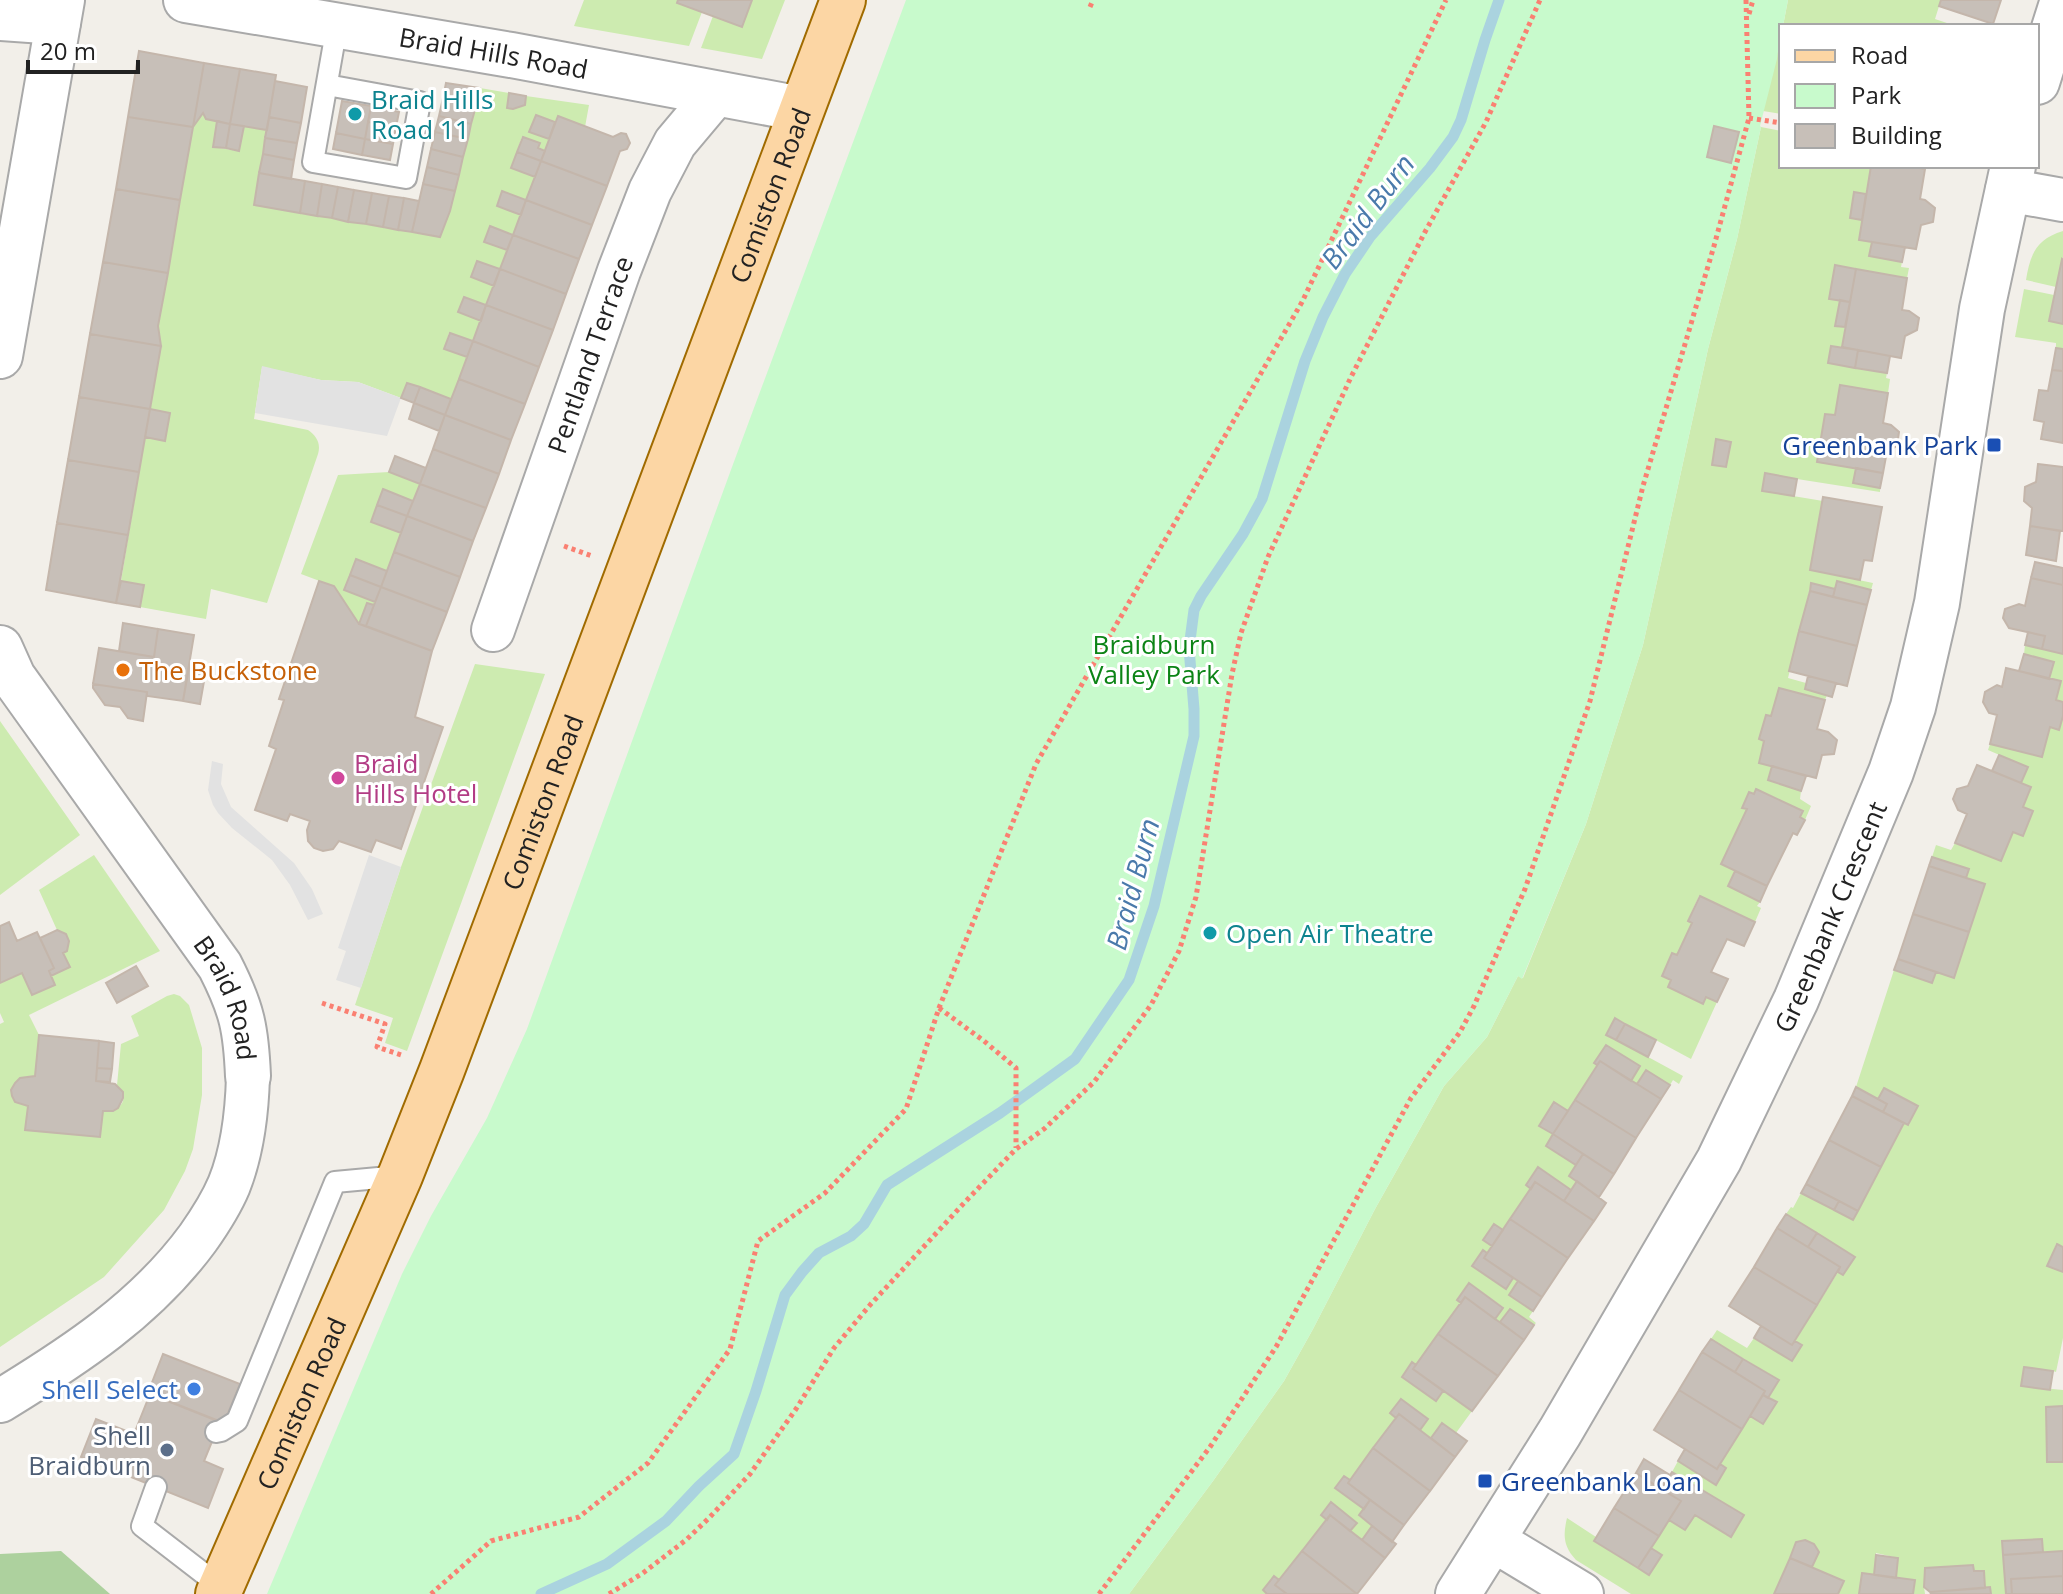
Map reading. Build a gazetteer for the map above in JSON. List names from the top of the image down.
{
  "streets": {
    "main road": ["Comiston Road"],
    "street": [
      "Braid Hills Road",
      "Pentland Terrace",
      "Greenbank Crescent",
      "Braid Road"
    ]
  },
  "crossings": [
    ["Braid Hills Road", "Comiston Road"],
    ["Braid Hills Road", "Pentland Terrace"]
  ],
  "water": ["Braid Burn"],
  "parks": ["Braidburn Valley Park"],
  "places": {
    "other": [
      "Braid Hills Road 11",
      "The Buckstone",
      "Braid Hills Hotel",
      "Open Air Theatre",
      "Shell Select",
      "Shell Braidburn"
    ],
    "transit": ["Greenbank Park", "Greenbank Loan"]
  },
  "legend": ["Road", "Park", "Building"],
  "scale_bar": "20 m"
}
